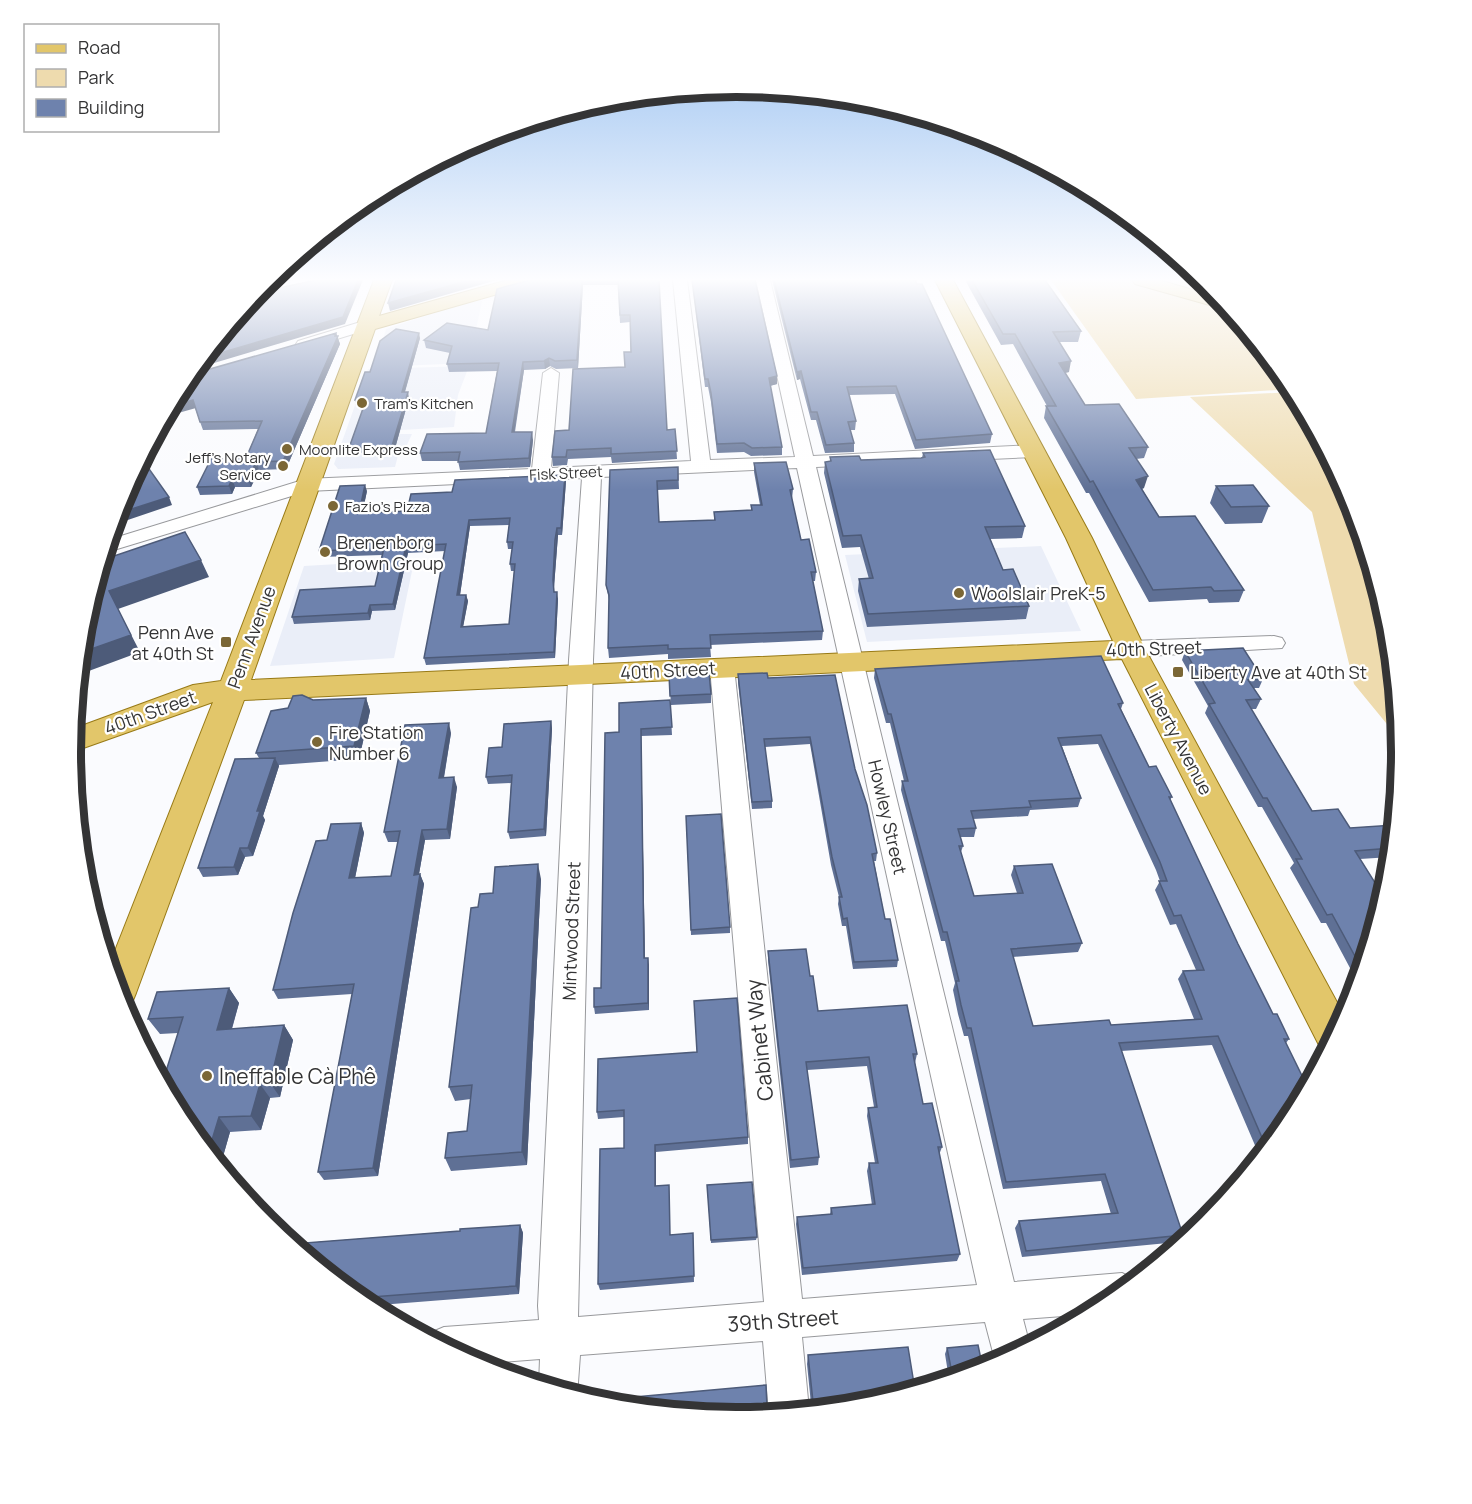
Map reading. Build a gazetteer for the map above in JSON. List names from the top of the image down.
{
  "streets": {
    "main road": ["Penn Avenue", "40th Street", "Liberty Avenue"],
    "street": [
      "Fisk Street",
      "Howley Street",
      "Mintwood Street",
      "Cabinet Way",
      "39th Street"
    ]
  },
  "crossings": [
    ["Fisk Street", "Penn Avenue"],
    ["Fisk Street", "Liberty Avenue"],
    ["Fisk Street", "Howley Street"],
    ["Fisk Street", "Mintwood Street"],
    ["Penn Avenue", "40th Street"],
    ["40th Street", "Liberty Avenue"],
    ["40th Street", "Howley Street"],
    ["40th Street", "Mintwood Street"],
    ["40th Street", "Cabinet Way"],
    ["Howley Street", "39th Street"],
    ["Mintwood Street", "39th Street"],
    ["Cabinet Way", "39th Street"]
  ],
  "places": {
    "other": [
      "Tram's Kitchen",
      "Moonlite Express",
      "Jeff's Notary Service",
      "Fazio's Pizza",
      "Brenenborg Brown Group",
      "Woolslair PreK-5",
      "Fire Station Number 6",
      "Ineffable Cà Phê"
    ],
    "transit": ["Penn Ave at 40th St", "Liberty Ave at 40th St"]
  },
  "legend": ["Road", "Park", "Building"]
}
